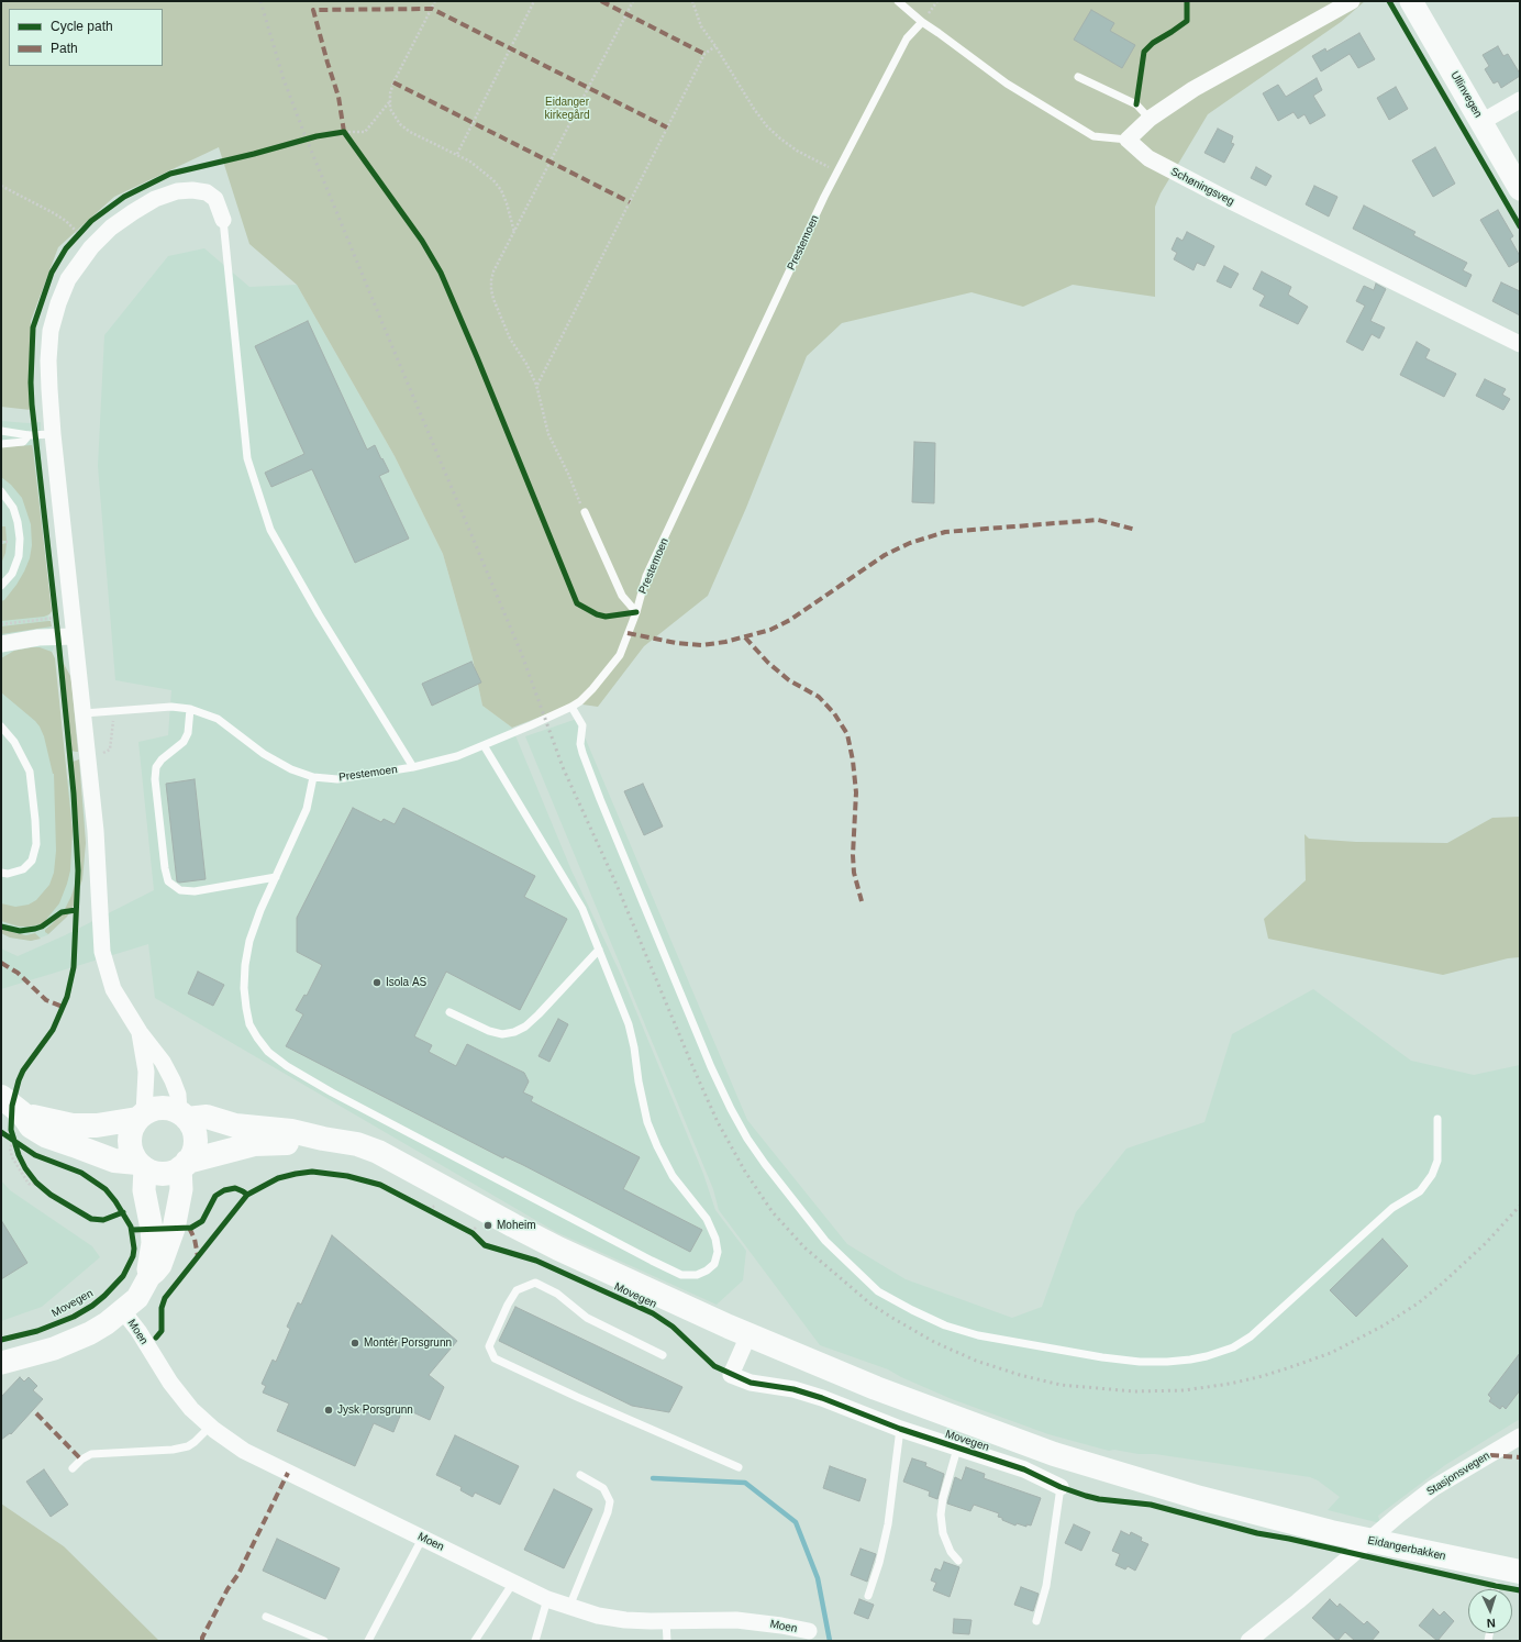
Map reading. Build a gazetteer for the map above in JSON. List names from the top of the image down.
{
  "streets": {
    "main road": ["Ullinvegen", "Movegen", "Eidangerbakken"],
    "street": ["Schøningsveg", "Moen", "Stasjonsvegen"],
    "lane": ["Prestemoen"]
  },
  "crossings": [
    ["Movegen", "Eidangerbakken"]
  ],
  "parks": ["Eidanger kirkegård"],
  "places": [
    "Isola AS",
    "Moheim",
    "Montér Porsgrunn",
    "Jysk Porsgrunn"
  ],
  "legend": ["Cycle path", "Path"],
  "north": "bottom"
}
